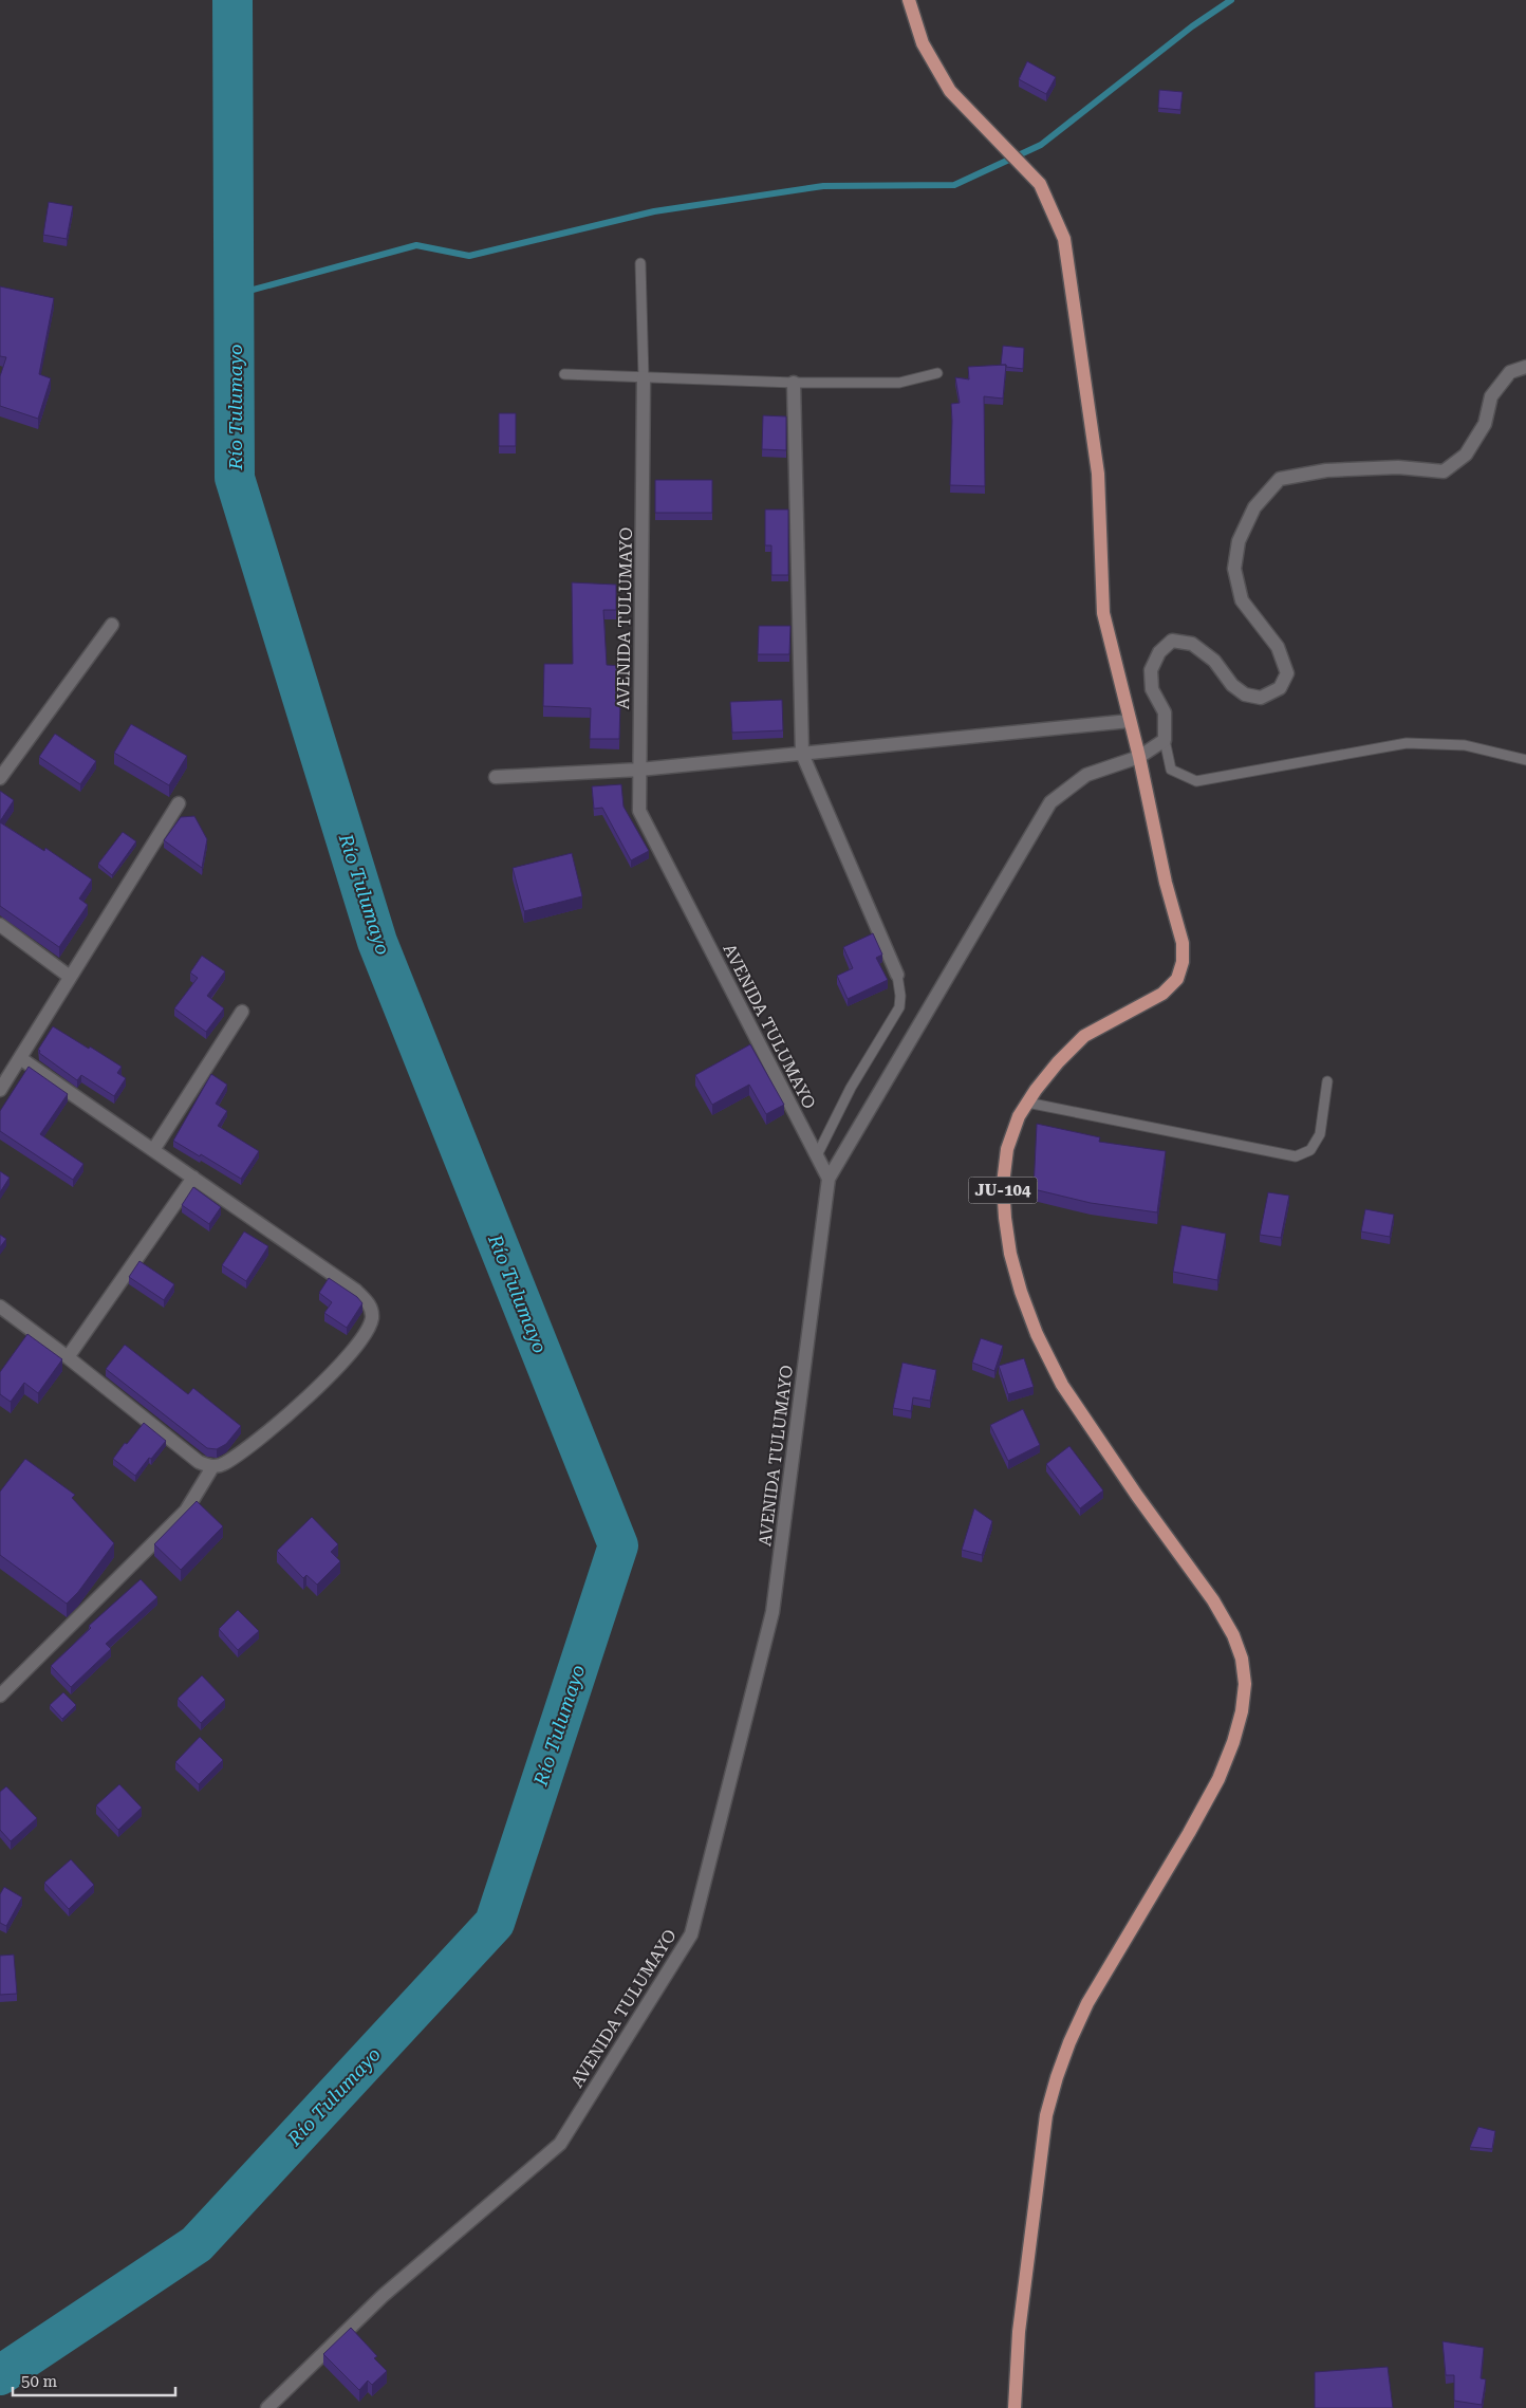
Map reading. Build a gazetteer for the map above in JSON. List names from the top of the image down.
{
  "streets": {
    "main road": ["JU-104"],
    "street": ["AVENIDA TULUMAYO"]
  },
  "water": ["Río Tulumayo"],
  "scale_bar": "50 m"
}
